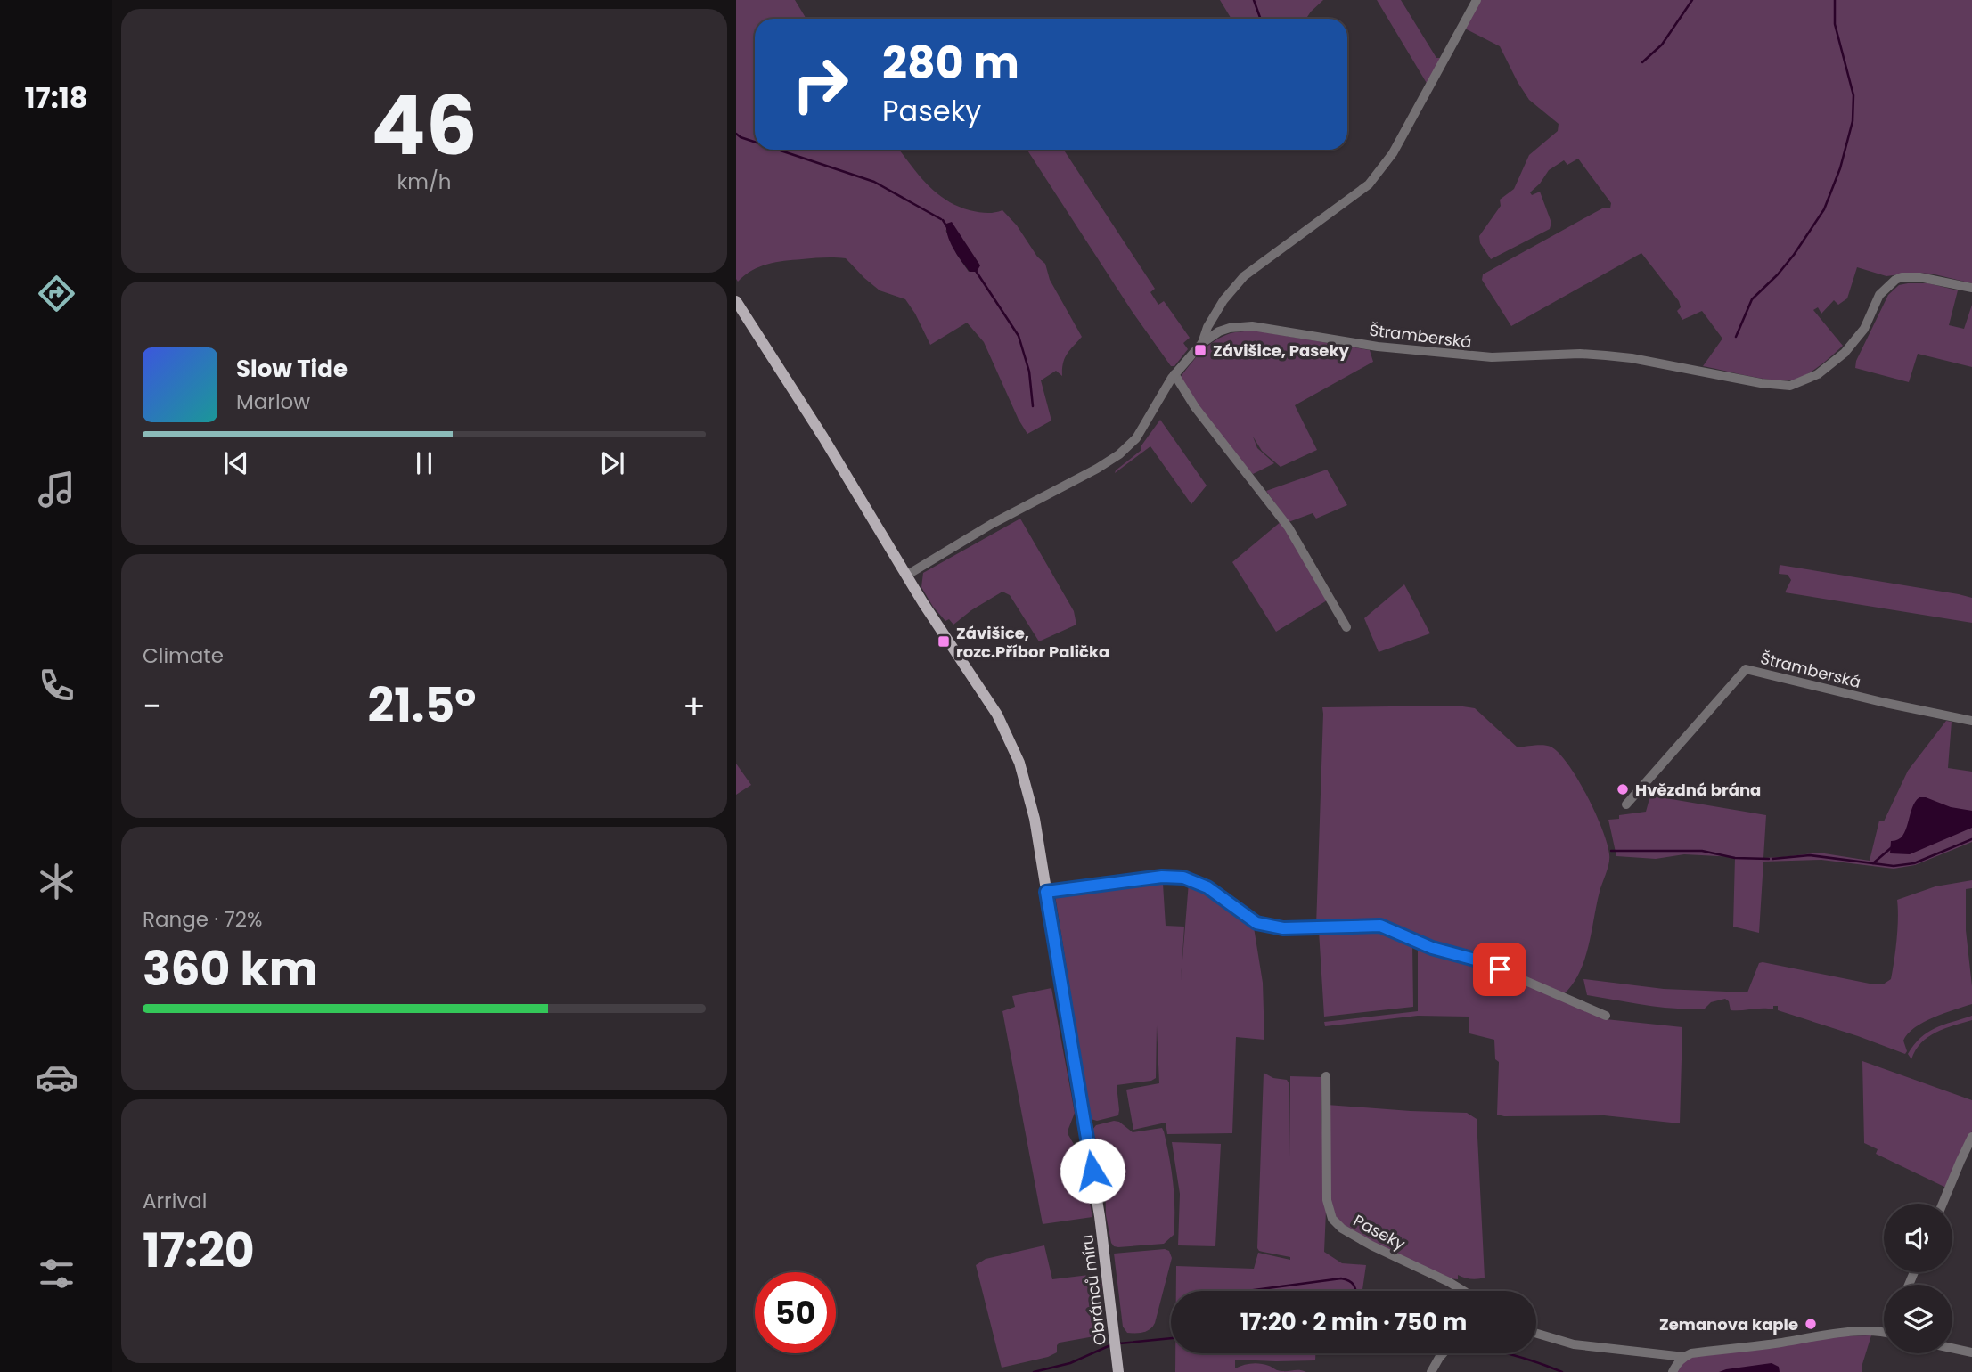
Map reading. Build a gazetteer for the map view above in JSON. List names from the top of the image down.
{
  "streets": {
    "main road": ["Obránců míru"],
    "street": ["Štramberská", "Paseky"]
  },
  "crossings": [
    ["Štramberská", "Obránců míru"]
  ],
  "places": {
    "transit": ["Závišice, Paseky", "Závišice, rozc.Příbor Palička"],
    "other": ["Hvězdná brána", "Zemanova kaple"]
  },
  "page": {
    "tabs": "17:18",
    "tile": [
      ["46", "km/h"],
      "Climate",
      ["Range · 72%", "360 km"],
      ["Arrival", "17:20"]
    ],
    "turn": ["280 m", "Paseky"],
    "song": ["Slow Tide", "Marlow"],
    "heat": ["−", "21.5°", "+"],
    "limit": "50",
    "trip": "17:20 · 2 min · 750 m"
  }
}
